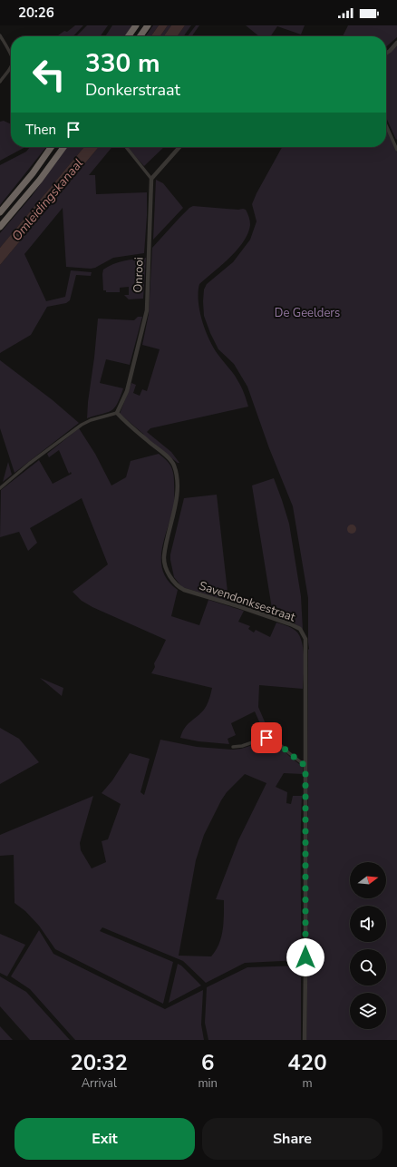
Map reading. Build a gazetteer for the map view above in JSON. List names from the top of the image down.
{
  "streets": {
    "street": ["Onrooi", "Savendonksestraat"]
  },
  "crossings": [
    ["Onrooi", "Savendonksestraat"]
  ],
  "water": ["Omleidingskanaal"],
  "parks": ["De Geelders"],
  "north": "right",
  "page": {
    "status": "20:26",
    "turn": ["330 m", "Donkerstraat"],
    "then": "Then",
    "eta": [
      "20:32",
      "Arrival",
      "6",
      "min",
      "420",
      "m"
    ],
    "buttons": ["Exit", "Share"]
  }
}
